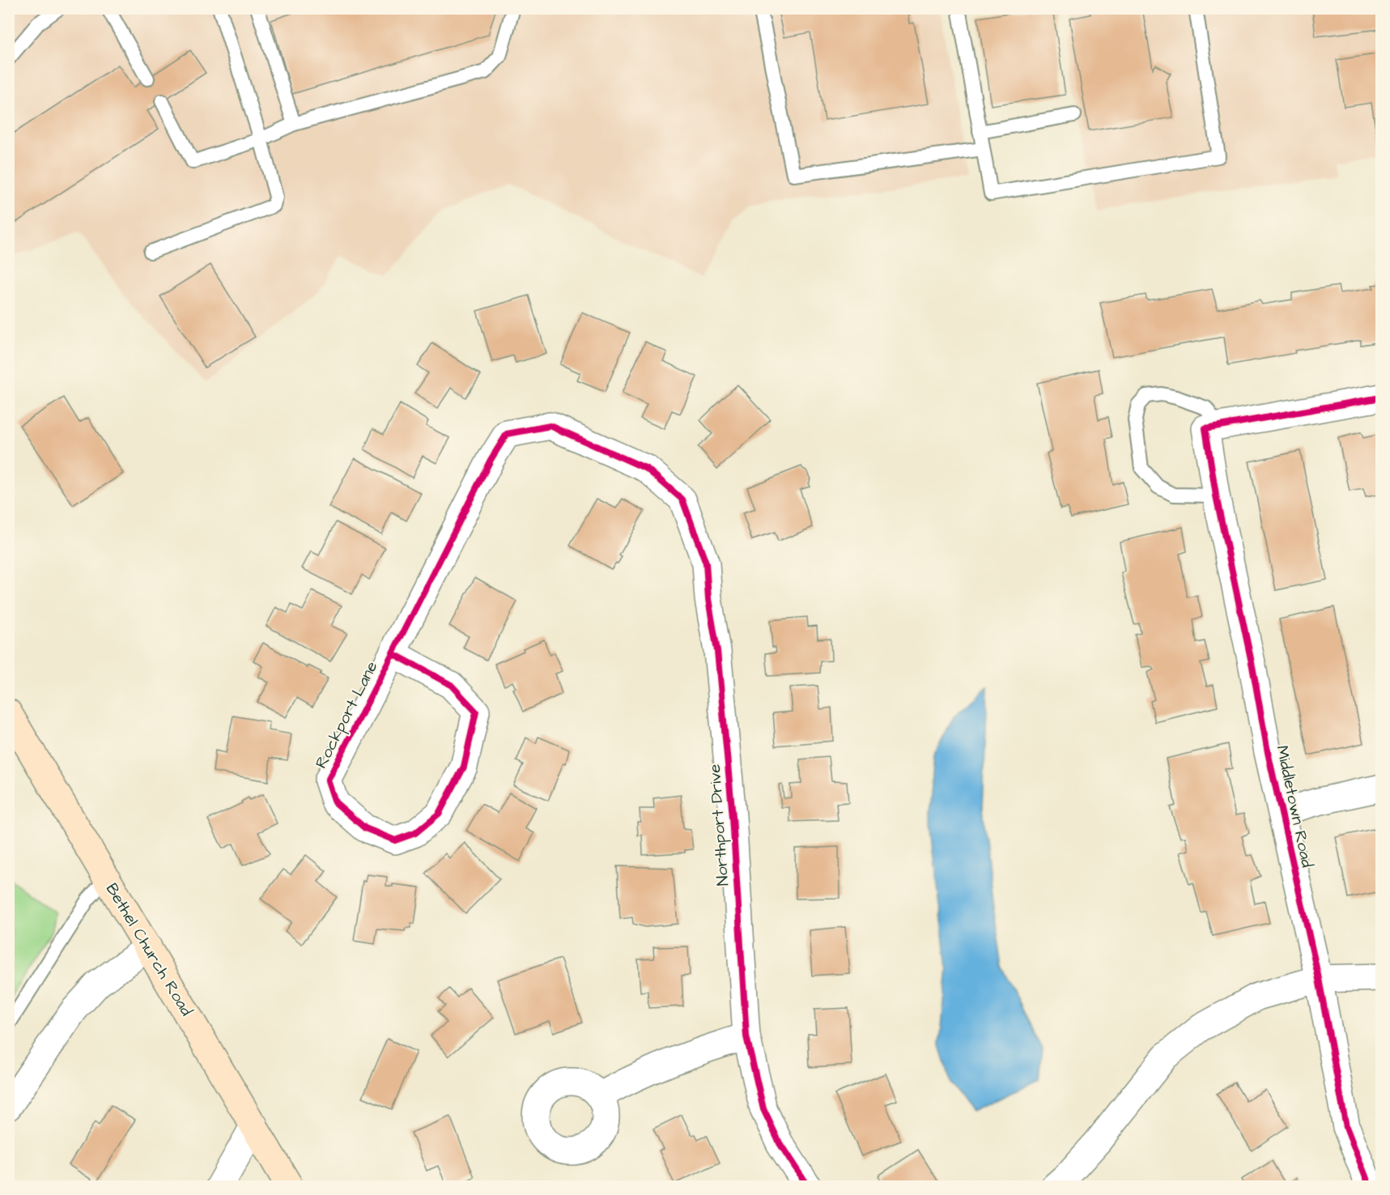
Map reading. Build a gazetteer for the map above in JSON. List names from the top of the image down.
{
  "streets": {
    "street": [
      "Rockport Lane",
      "Middletown Road",
      "Northport Drive",
      "Bethel Church Road"
    ]
  },
  "crossings": [
    ["Rockport Lane", "Northport Drive"]
  ]
}
